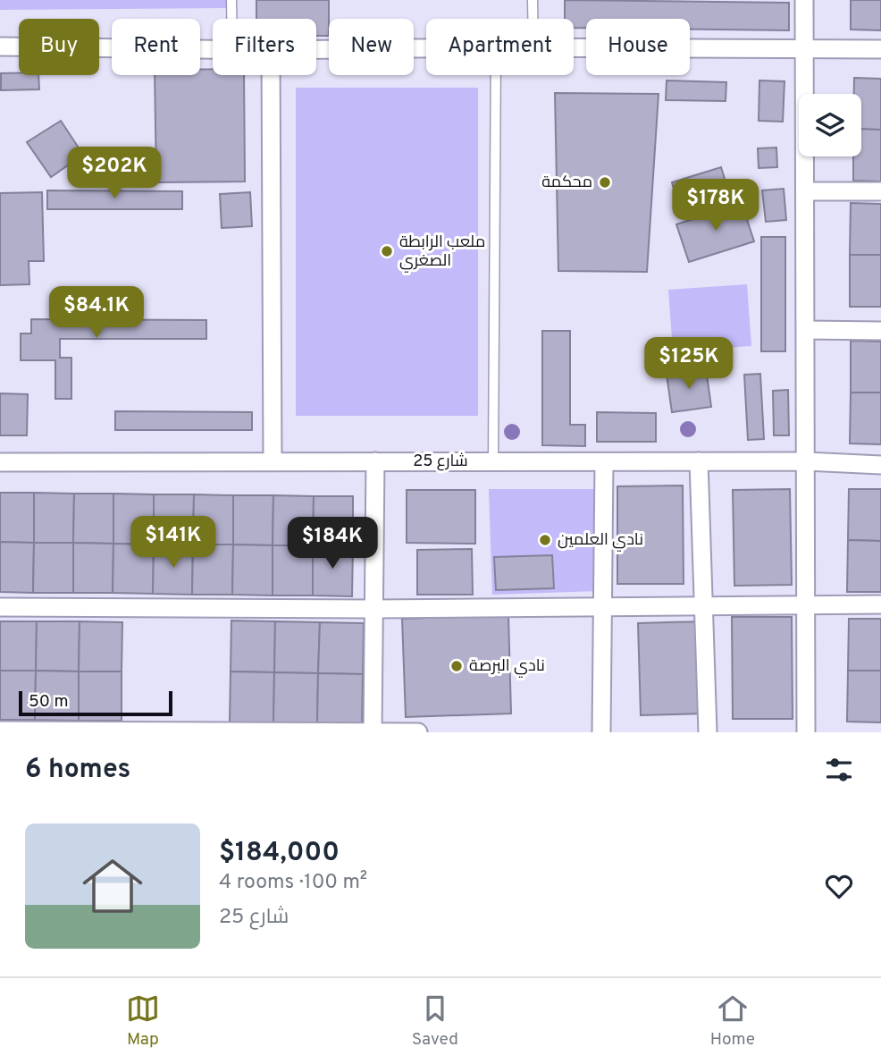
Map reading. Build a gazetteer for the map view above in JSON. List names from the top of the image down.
{
  "streets": {
    "street": ["شارع 25"]
  },
  "places": [
    "محكمة",
    "ملعب الرابطة الصغري",
    "نادي العلمين",
    "نادي البرصة"
  ],
  "scale_bar": "50 m",
  "page": {
    "chip": [
      "Buy",
      "Rent",
      "Filters",
      "New",
      "Apartment",
      "House"
    ],
    "price": [
      "$202K",
      "$178K",
      "$84.1K",
      "$125K",
      "$141K",
      "$184K"
    ],
    "scale": "50 m",
    "heading": "6 homes",
    "list": [
      {
        "name": "$184,000",
        "note": "4 rooms · 100 m² · شارع 25"
      }
    ],
    "tabs": ["Map", "Saved", "Home"]
  }
}
